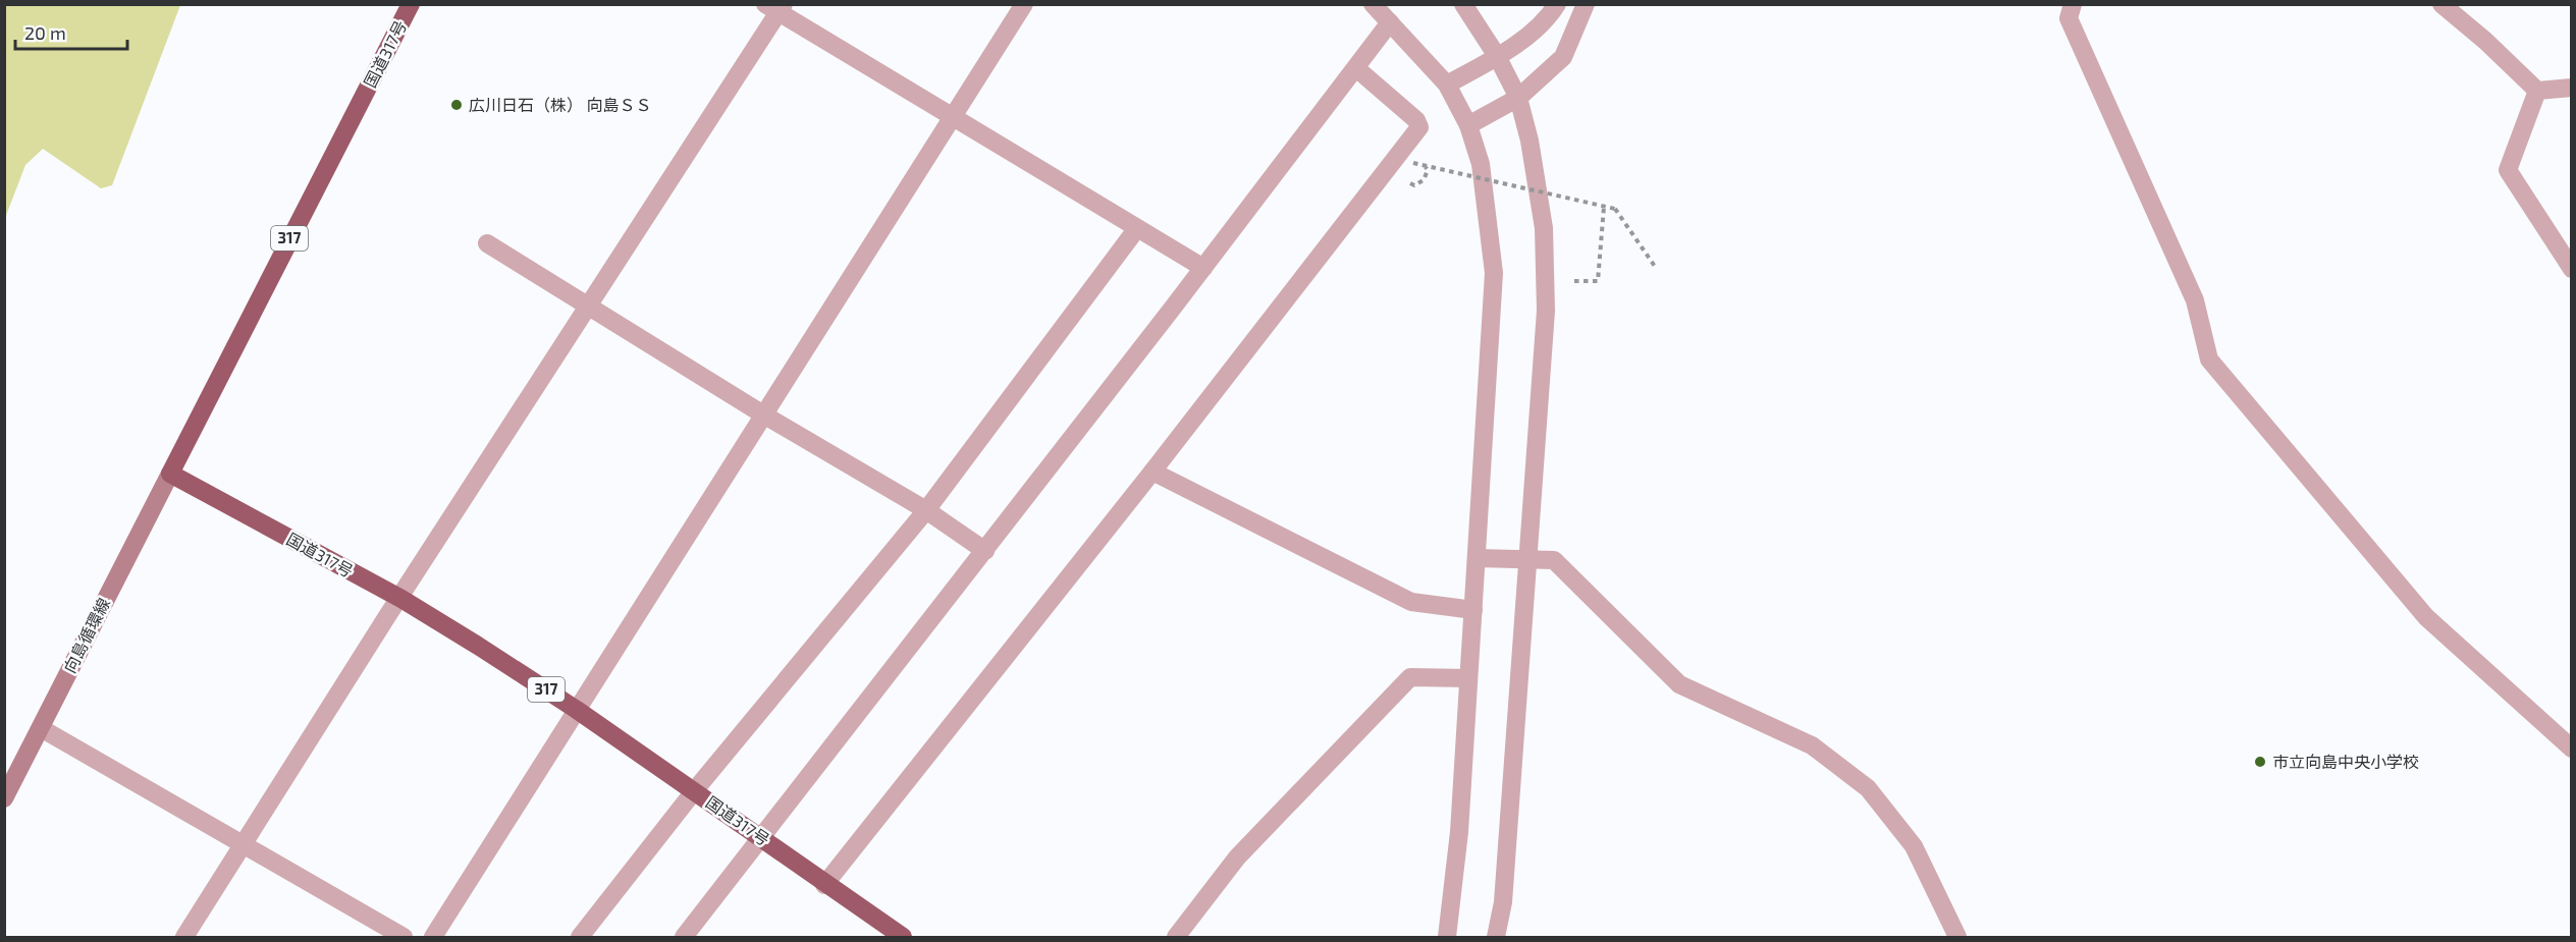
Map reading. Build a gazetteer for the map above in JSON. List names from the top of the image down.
{
  "streets": {
    "highway": ["国道317号", "317"],
    "main road": ["向島循環線"]
  },
  "crossings": [
    ["国道317号", "向島循環線"]
  ],
  "places": ["広川日石（株） 向島ＳＳ", "市立向島中央小学校"],
  "scale_bar": "20 m"
}
